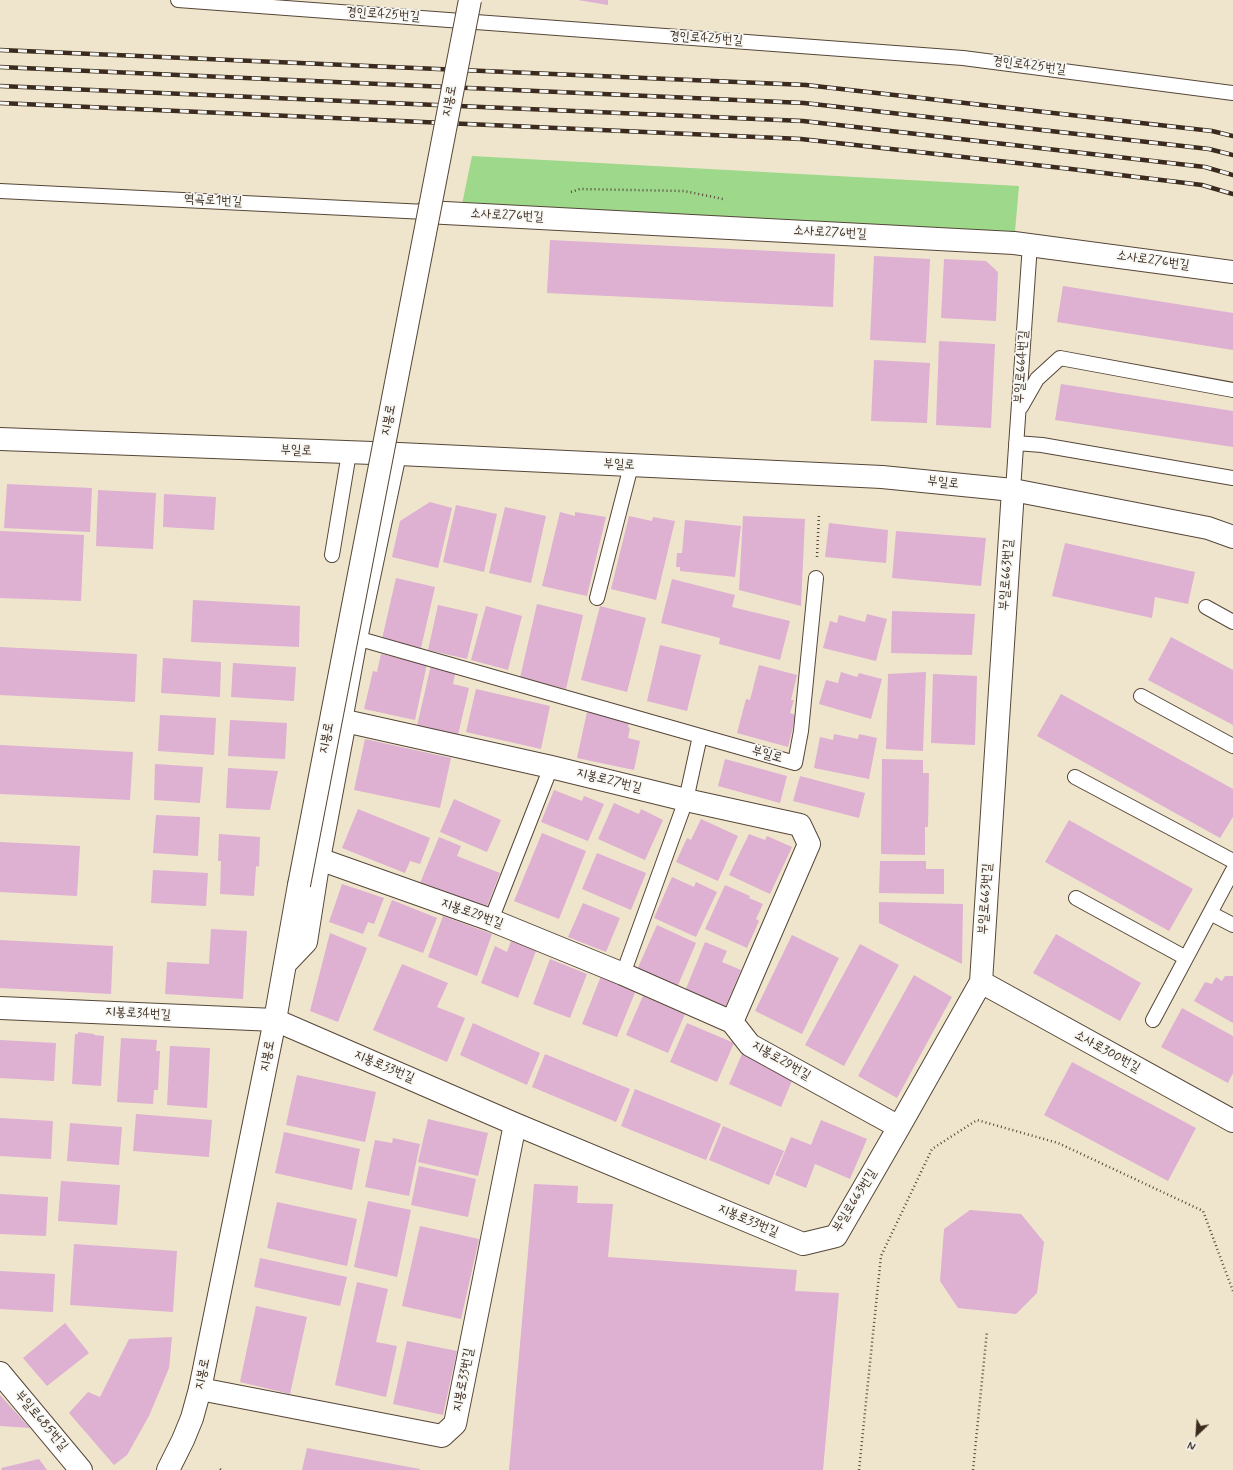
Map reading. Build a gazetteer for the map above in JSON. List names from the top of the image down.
{
  "streets": {
    "street": [
      "지봉로",
      "소사로276번길",
      "부일로",
      "부일로663번길",
      "지봉로27번길",
      "지봉로29번길",
      "지봉로34번길",
      "소사로300번길",
      "지봉로33번길",
      "부일로685번길"
    ],
    "lane": ["경인로425번길", "역곡로1번길", "부일로664번길"]
  },
  "crossings": [
    ["지봉로", "지봉로34번길"],
    ["지봉로", "지봉로33번길"],
    ["역곡로1번길", "소사로276번길"],
    ["소사로276번길", "부일로664번길"],
    ["부일로664번길", "부일로"],
    ["부일로664번길", "부일로663번길"],
    ["부일로", "부일로663번길"],
    ["부일로663번길", "지봉로29번길"],
    ["부일로663번길", "소사로300번길"],
    ["부일로663번길", "지봉로33번길"],
    ["지봉로27번길", "지봉로29번길"],
    ["지봉로34번길", "지봉로33번길"]
  ],
  "north": "bottom left"
}
